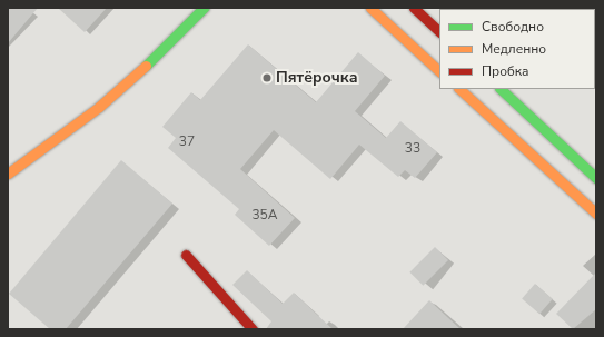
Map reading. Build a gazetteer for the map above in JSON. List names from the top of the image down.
{
  "places": ["Пятёрочка"],
  "house_numbers": ["37", "33", "35А"],
  "legend": ["Свободно", "Медленно", "Пробка"]
}
